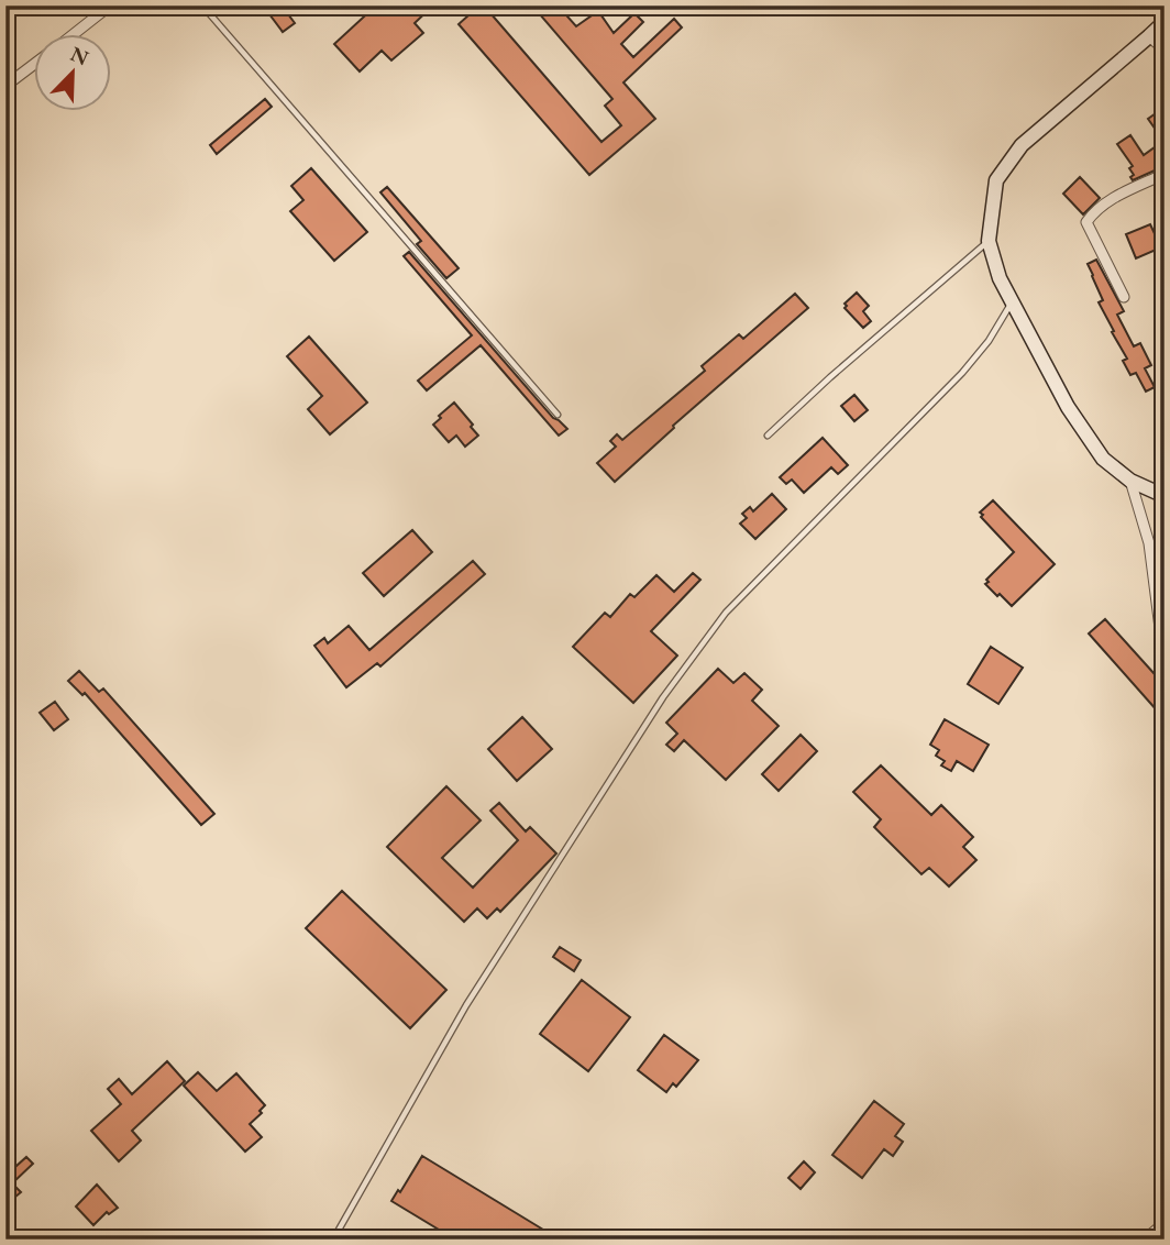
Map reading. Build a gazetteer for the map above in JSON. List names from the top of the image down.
{
  "north": "top right"
}
